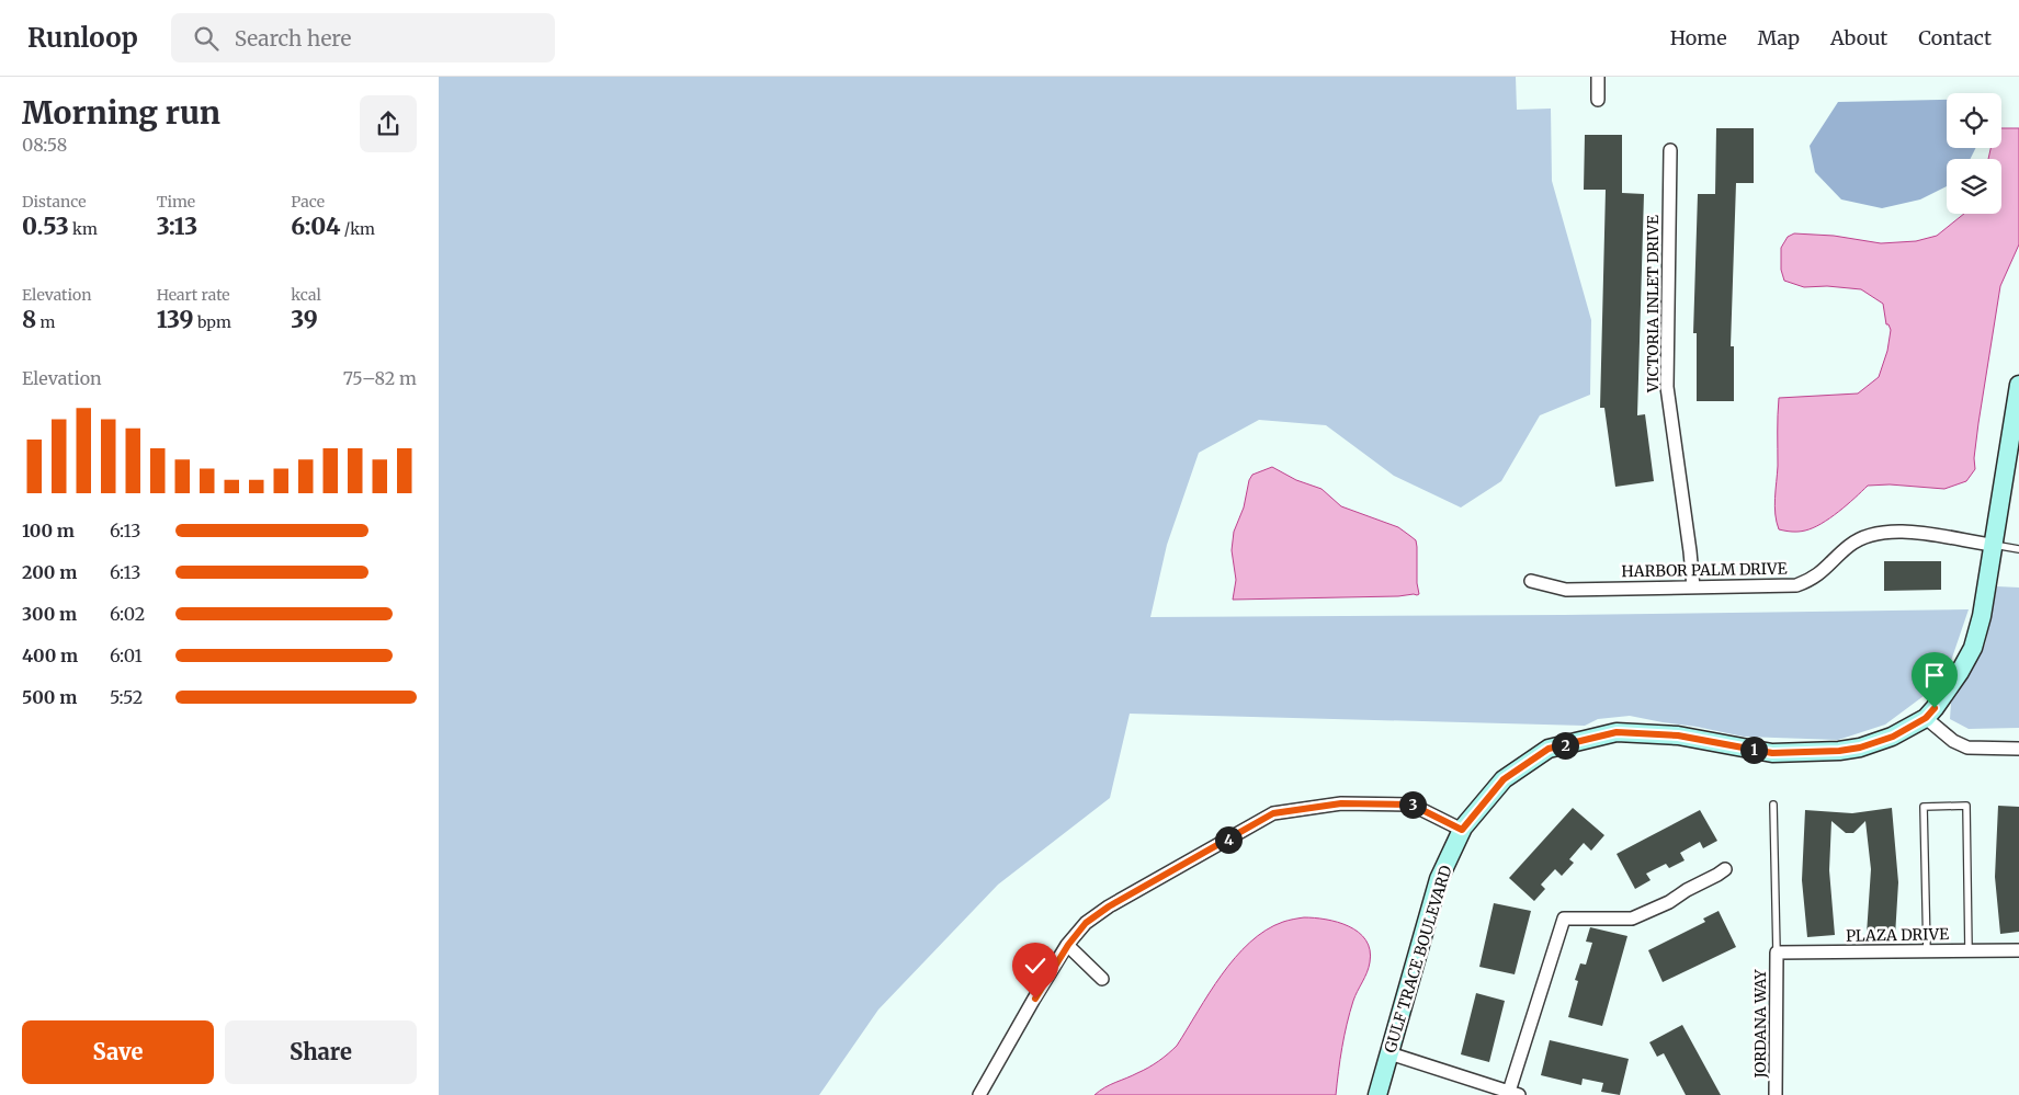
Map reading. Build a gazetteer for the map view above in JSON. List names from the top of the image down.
{
  "streets": {
    "street": [
      "VICTORIA INLET DRIVE",
      "HARBOR PALM DRIVE",
      "PLAZA DRIVE",
      "GULF TRACE BOULEVARD",
      "JORDANA WAY"
    ]
  },
  "crossings": [
    ["VICTORIA INLET DRIVE", "HARBOR PALM DRIVE"],
    ["HARBOR PALM DRIVE", "GULF TRACE BOULEVARD"],
    ["PLAZA DRIVE", "JORDANA WAY"]
  ],
  "page": {
    "header": "Runloop",
    "search": "Search here",
    "nav": [
      "Home",
      "Map",
      "About",
      "Contact"
    ],
    "heading": ["Morning run", "08:58"],
    "stats": [
      ["Distance", "0.53 km"],
      ["Time", "3:13"],
      ["Pace", "6:04 /km"],
      ["Elevation", "8 m"],
      ["Heart rate", "139 bpm"],
      ["kcal", "39"]
    ],
    "chart": ["Elevation", "75–82 m"],
    "list": [
      {
        "name": "100 m",
        "note": "6:13"
      },
      {
        "name": "200 m",
        "note": "6:13"
      },
      {
        "name": "300 m",
        "note": "6:02"
      },
      {
        "name": "400 m",
        "note": "6:01"
      },
      {
        "name": "500 m",
        "note": "5:52"
      }
    ],
    "pins": [
      "2",
      "1",
      "3",
      "4"
    ],
    "buttons": ["Save", "Share"]
  }
}
